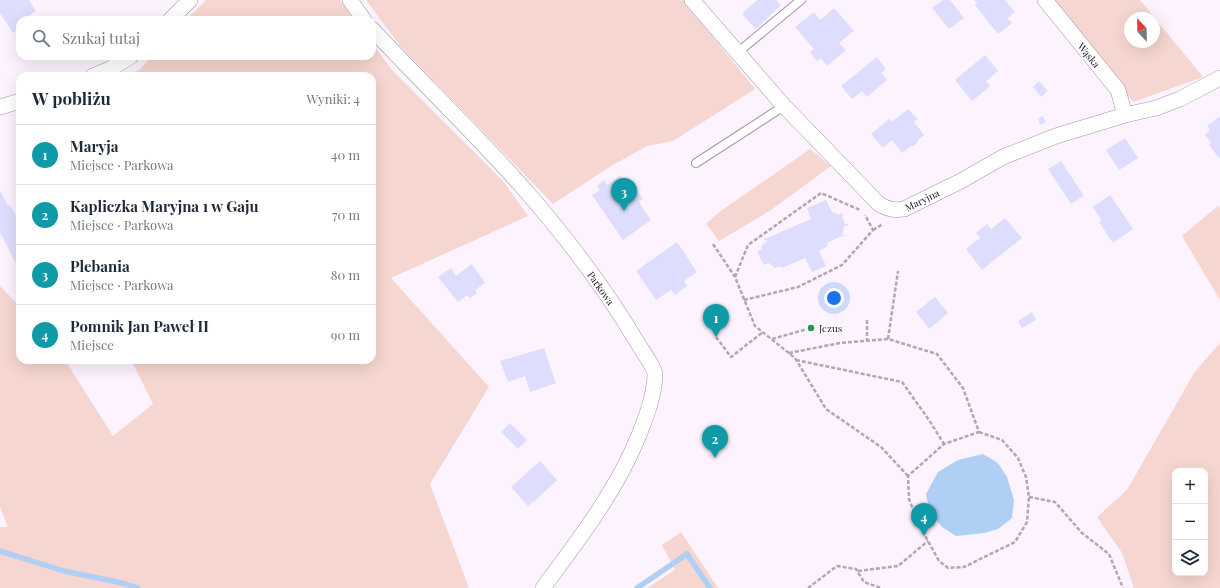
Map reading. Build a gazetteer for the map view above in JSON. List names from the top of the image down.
{
  "streets": {
    "street": ["Wąska", "Maryjna", "Parkowa"]
  },
  "crossings": [
    ["Wąska", "Maryjna"]
  ],
  "places": ["Jezus"],
  "north": "top",
  "page": {
    "search": "Szukaj tutaj",
    "heading": ["W pobliżu", "Wyniki: 4"],
    "list": [
      {
        "mark": "1",
        "name": "Maryja",
        "note": "Miejsce · Parkowa",
        "value": "40 m"
      },
      {
        "mark": "2",
        "name": "Kapliczka Maryjna 1 w Gaju",
        "note": "Miejsce · Parkowa",
        "value": "70 m"
      },
      {
        "mark": "3",
        "name": "Plebania",
        "note": "Miejsce · Parkowa",
        "value": "80 m"
      },
      {
        "mark": "4",
        "name": "Pomnik Jan Paweł II",
        "note": "Miejsce",
        "value": "90 m"
      }
    ],
    "pins": [
      "3",
      "1",
      "2",
      "4"
    ],
    "map_buttons": ["+", "−"]
  }
}
